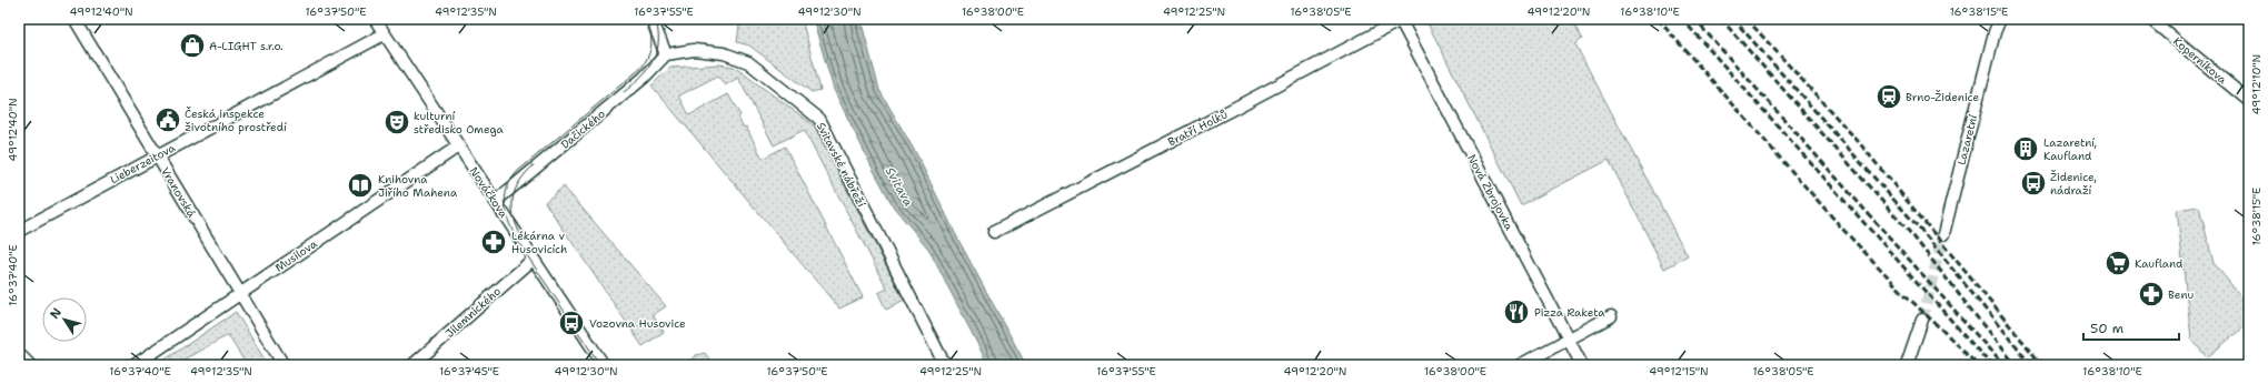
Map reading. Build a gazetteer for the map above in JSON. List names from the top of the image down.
{
  "streets": {
    "street": [
      "Koperníkova",
      "Bratří Holků",
      "Dačického",
      "Lazaretní",
      "Lieberzeitova",
      "Svitavské nábřeží",
      "Vranovská",
      "Nováčkova",
      "Nová Zbrojovka",
      "Musilova",
      "Jilemnického"
    ]
  },
  "crossings": [
    ["Bratří Holků", "Nová Zbrojovka"],
    ["Dačického", "Svitavské nábřeží"],
    ["Dačického", "Nováčkova"],
    ["Lieberzeitova", "Vranovská"],
    ["Lieberzeitova", "Nováčkova"],
    ["Vranovská", "Musilova"],
    ["Nováčkova", "Musilova"],
    ["Nováčkova", "Jilemnického"]
  ],
  "water": ["Svitava"],
  "places": {
    "shop": ["A-LIGHT s.r.o."],
    "station": ["Brno-Židenice"],
    "public building": ["Česká inspekce životního prostředí"],
    "theatre": ["kulturní středisko Omega"],
    "building": ["Lazaretní, Kaufland"],
    "bus stop": ["Židenice, nádraží", "Vozovna Husovice"],
    "library": ["Knihovna Jiřího Mahena"],
    "pharmacy": ["Lékárna v Husovicích", "Benu"],
    "supermarket": ["Kaufland"],
    "restaurant": ["Pizza Raketa"]
  },
  "scale_bar": "50 m",
  "north": "top left",
  "coordinates": [
    "49°12'40\"N",
    "16°37'50\"E",
    "49°12'35\"N",
    "16°37'55\"E",
    "49°12'30\"N",
    "16°38'00\"E",
    "49°12'25\"N",
    "16°38'05\"E",
    "49°12'20\"N",
    "16°38'10\"E",
    "16°38'15\"E",
    "49°12'10\"N",
    "16°37'40\"E",
    "16°37'45\"E",
    "49°12'15\"N"
  ]
}
